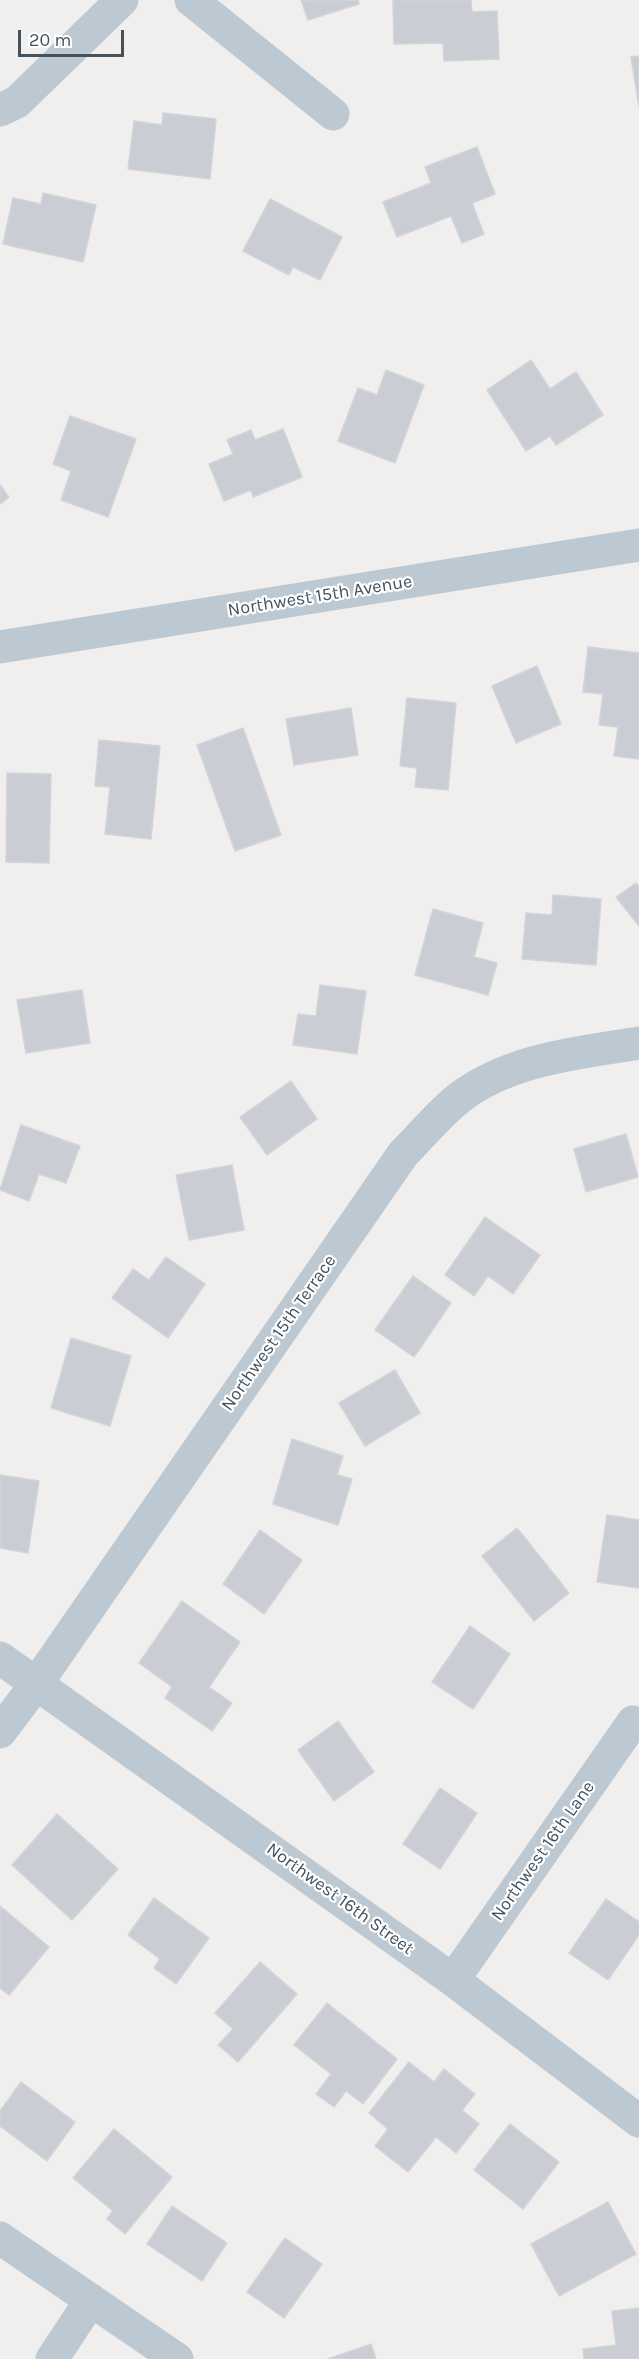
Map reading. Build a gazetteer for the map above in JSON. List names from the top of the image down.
{
  "streets": {
    "street": [
      "Northwest 15th Avenue",
      "Northwest 15th Terrace",
      "Northwest 16th Lane",
      "Northwest 16th Street"
    ]
  },
  "crossings": [
    ["Northwest 15th Terrace", "Northwest 16th Street"],
    ["Northwest 16th Lane", "Northwest 16th Street"]
  ],
  "scale_bar": "20 m"
}
